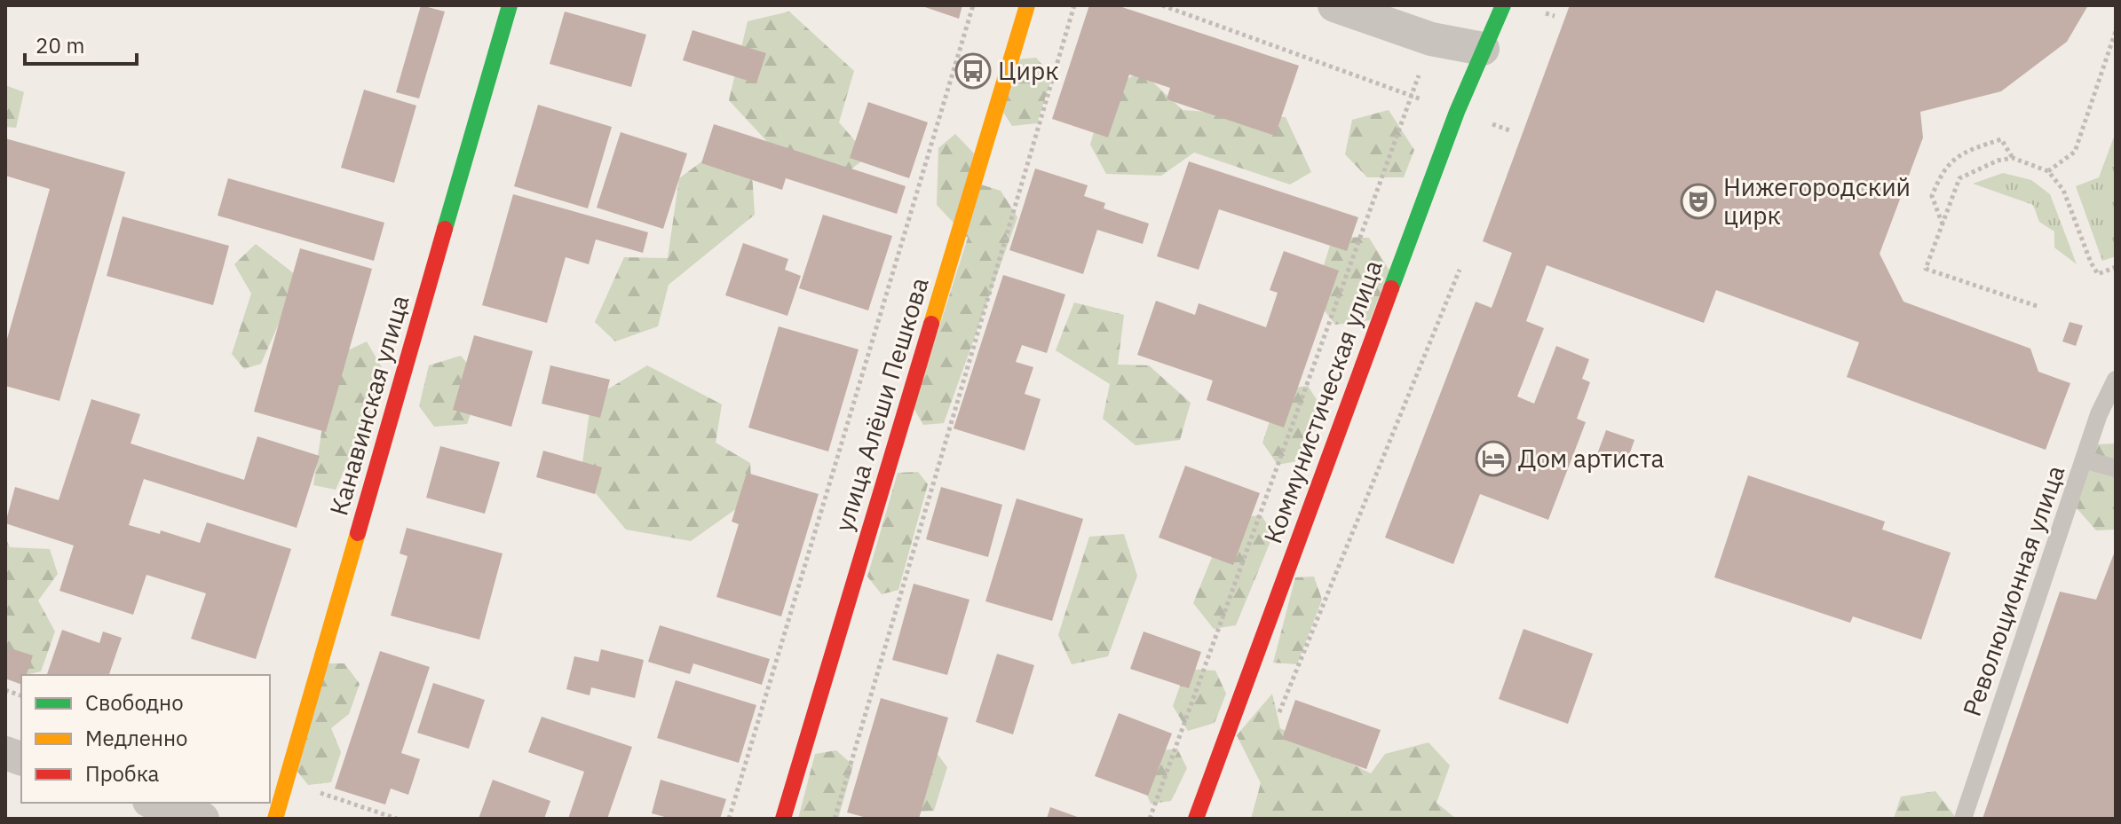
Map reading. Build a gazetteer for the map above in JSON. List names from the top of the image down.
{
  "streets": {
    "street": ["Коммунистическая улица", "улица Алёши Пешкова", "Канавинская улица"],
    "lane": ["Революционная улица"]
  },
  "places": {
    "bus stop": ["Цирк"],
    "theatre": ["Нижегородский цирк"],
    "hotel": ["Дом артиста"]
  },
  "legend": ["Свободно", "Медленно", "Пробка"],
  "scale_bar": "20 m"
}
